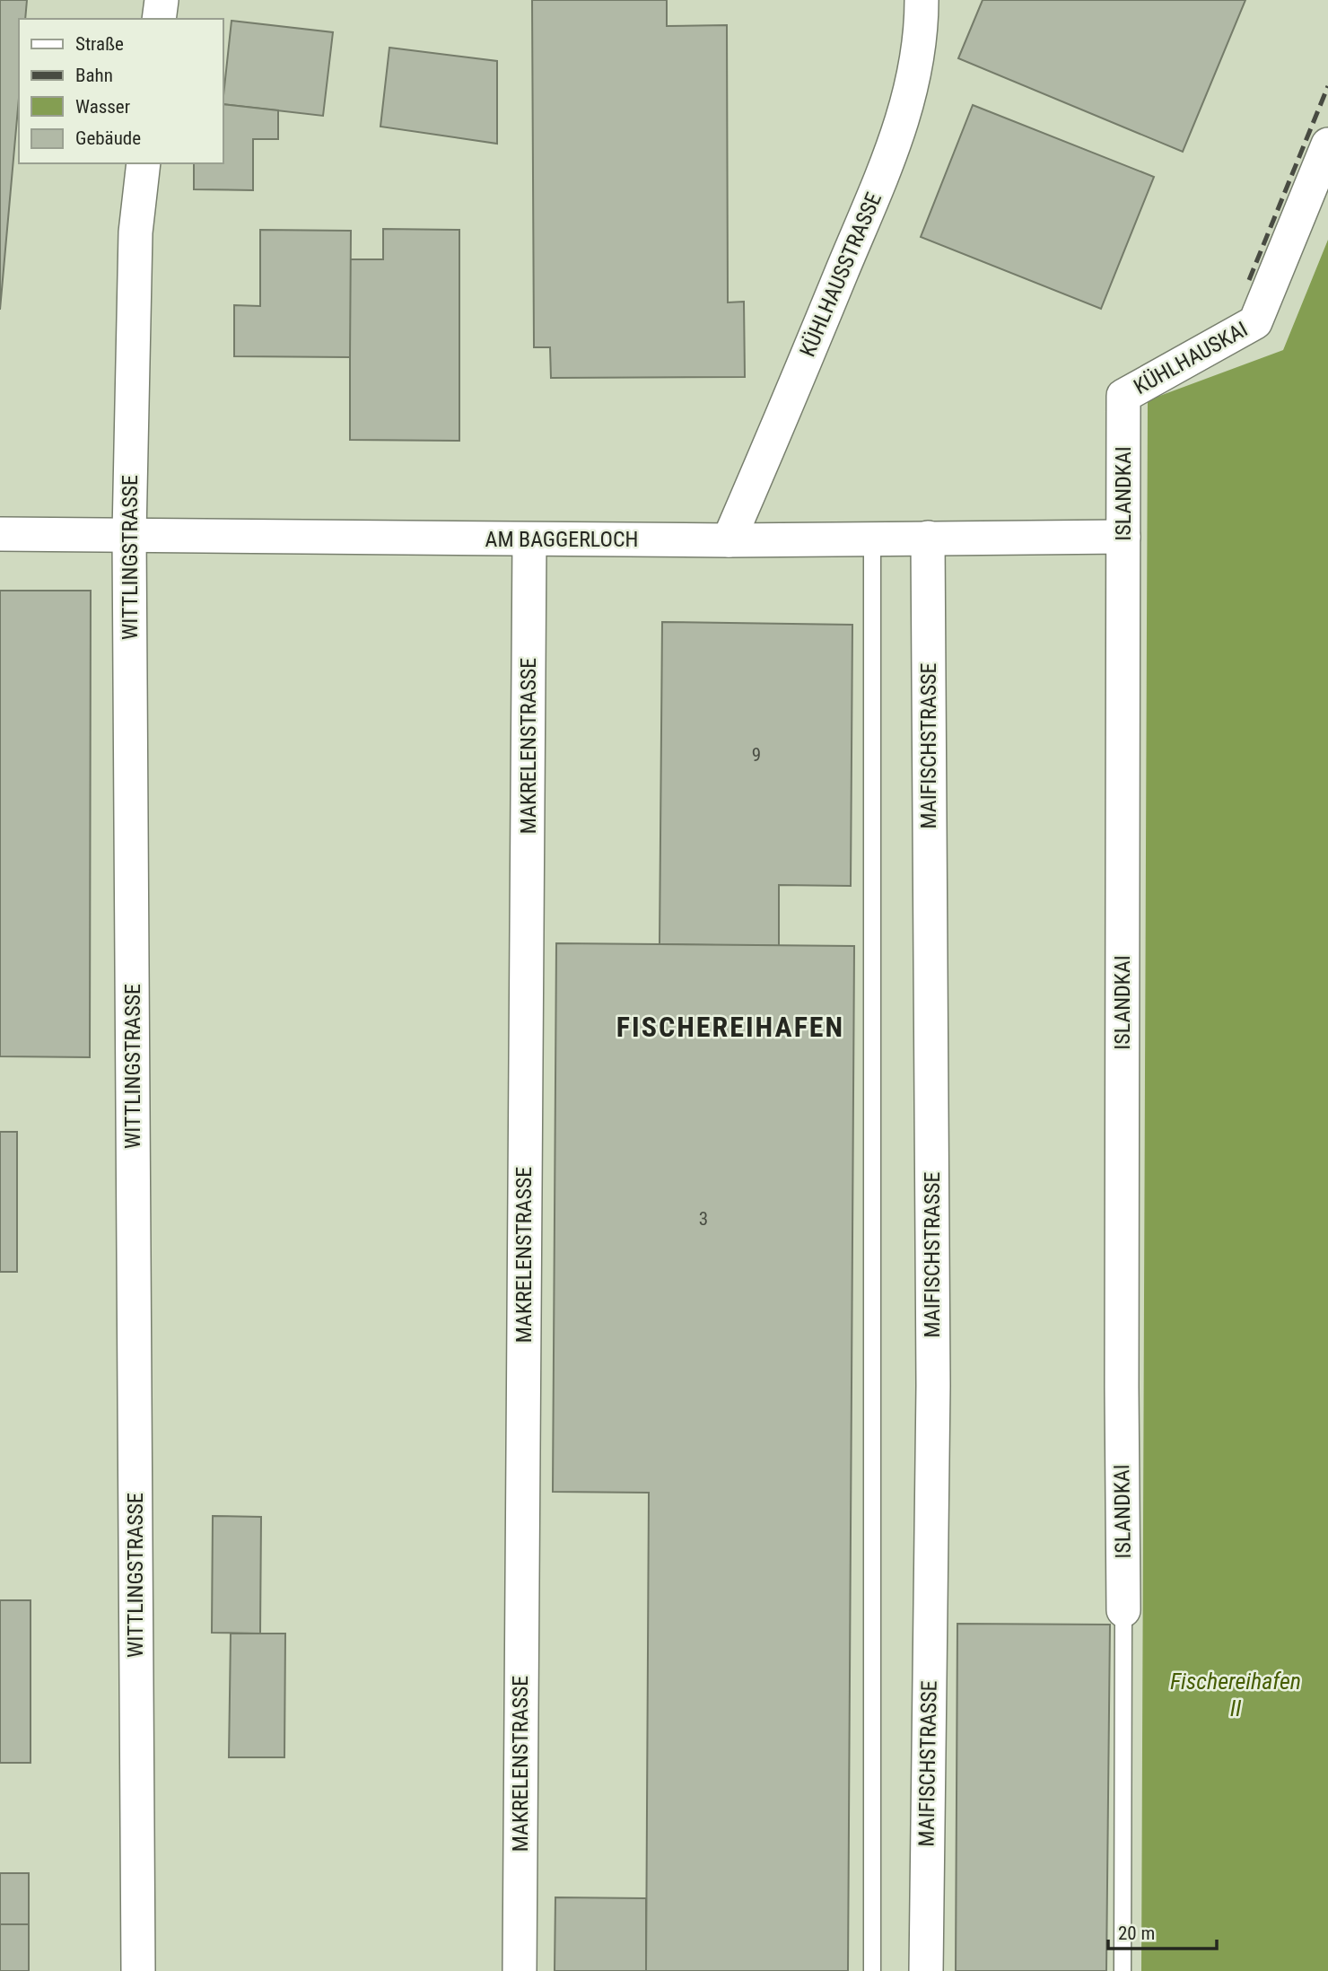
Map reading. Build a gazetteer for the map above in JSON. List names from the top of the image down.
{
  "streets": {
    "street": [
      "KÜHLHAUSSTRASSE",
      "KÜHLHAUSKAI",
      "ISLANDKAI",
      "AM BAGGERLOCH",
      "WITTLINGSTRASSE",
      "MAKRELENSTRASSE",
      "MAIFISCHSTRASSE"
    ]
  },
  "crossings": [
    ["KÜHLHAUSSTRASSE", "AM BAGGERLOCH"],
    ["KÜHLHAUSKAI", "ISLANDKAI"],
    ["ISLANDKAI", "AM BAGGERLOCH"],
    ["AM BAGGERLOCH", "WITTLINGSTRASSE"],
    ["AM BAGGERLOCH", "MAKRELENSTRASSE"],
    ["AM BAGGERLOCH", "MAIFISCHSTRASSE"]
  ],
  "districts": ["FISCHEREIHAFEN"],
  "water": ["Fischereihafen II"],
  "house_numbers": ["9", "3"],
  "legend": [
    "Straße",
    "Bahn",
    "Wasser",
    "Gebäude"
  ],
  "scale_bar": "20 m"
}
